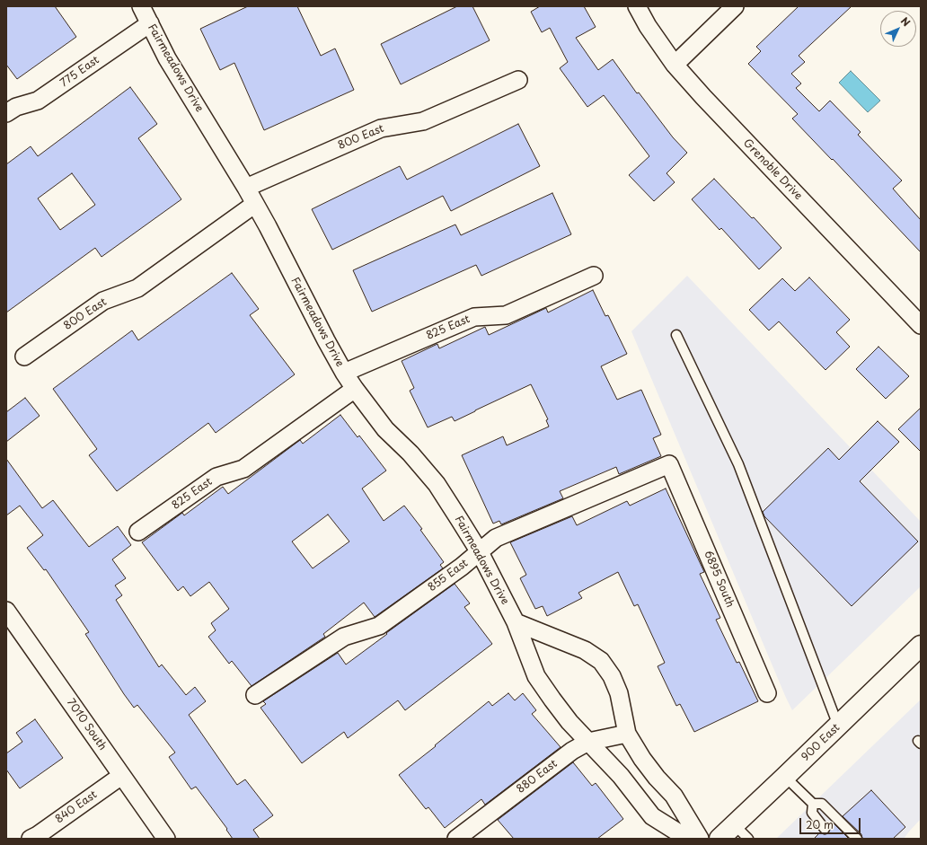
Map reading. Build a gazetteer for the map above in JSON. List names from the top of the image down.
{
  "streets": {
    "main road": ["900 East"],
    "street": [
      "Fairmeadows Drive",
      "775 East",
      "800 East",
      "Grenoble Drive",
      "825 East",
      "855 East",
      "6895 South",
      "7010 South",
      "880 East",
      "840 East"
    ]
  },
  "crossings": [
    ["Fairmeadows Drive", "775 East"],
    ["Fairmeadows Drive", "800 East"],
    ["Fairmeadows Drive", "825 East"],
    ["Fairmeadows Drive", "855 East"],
    ["Fairmeadows Drive", "880 East"],
    ["855 East", "6895 South"],
    ["7010 South", "840 East"]
  ],
  "scale_bar": "20 m",
  "north": "top right"
}
